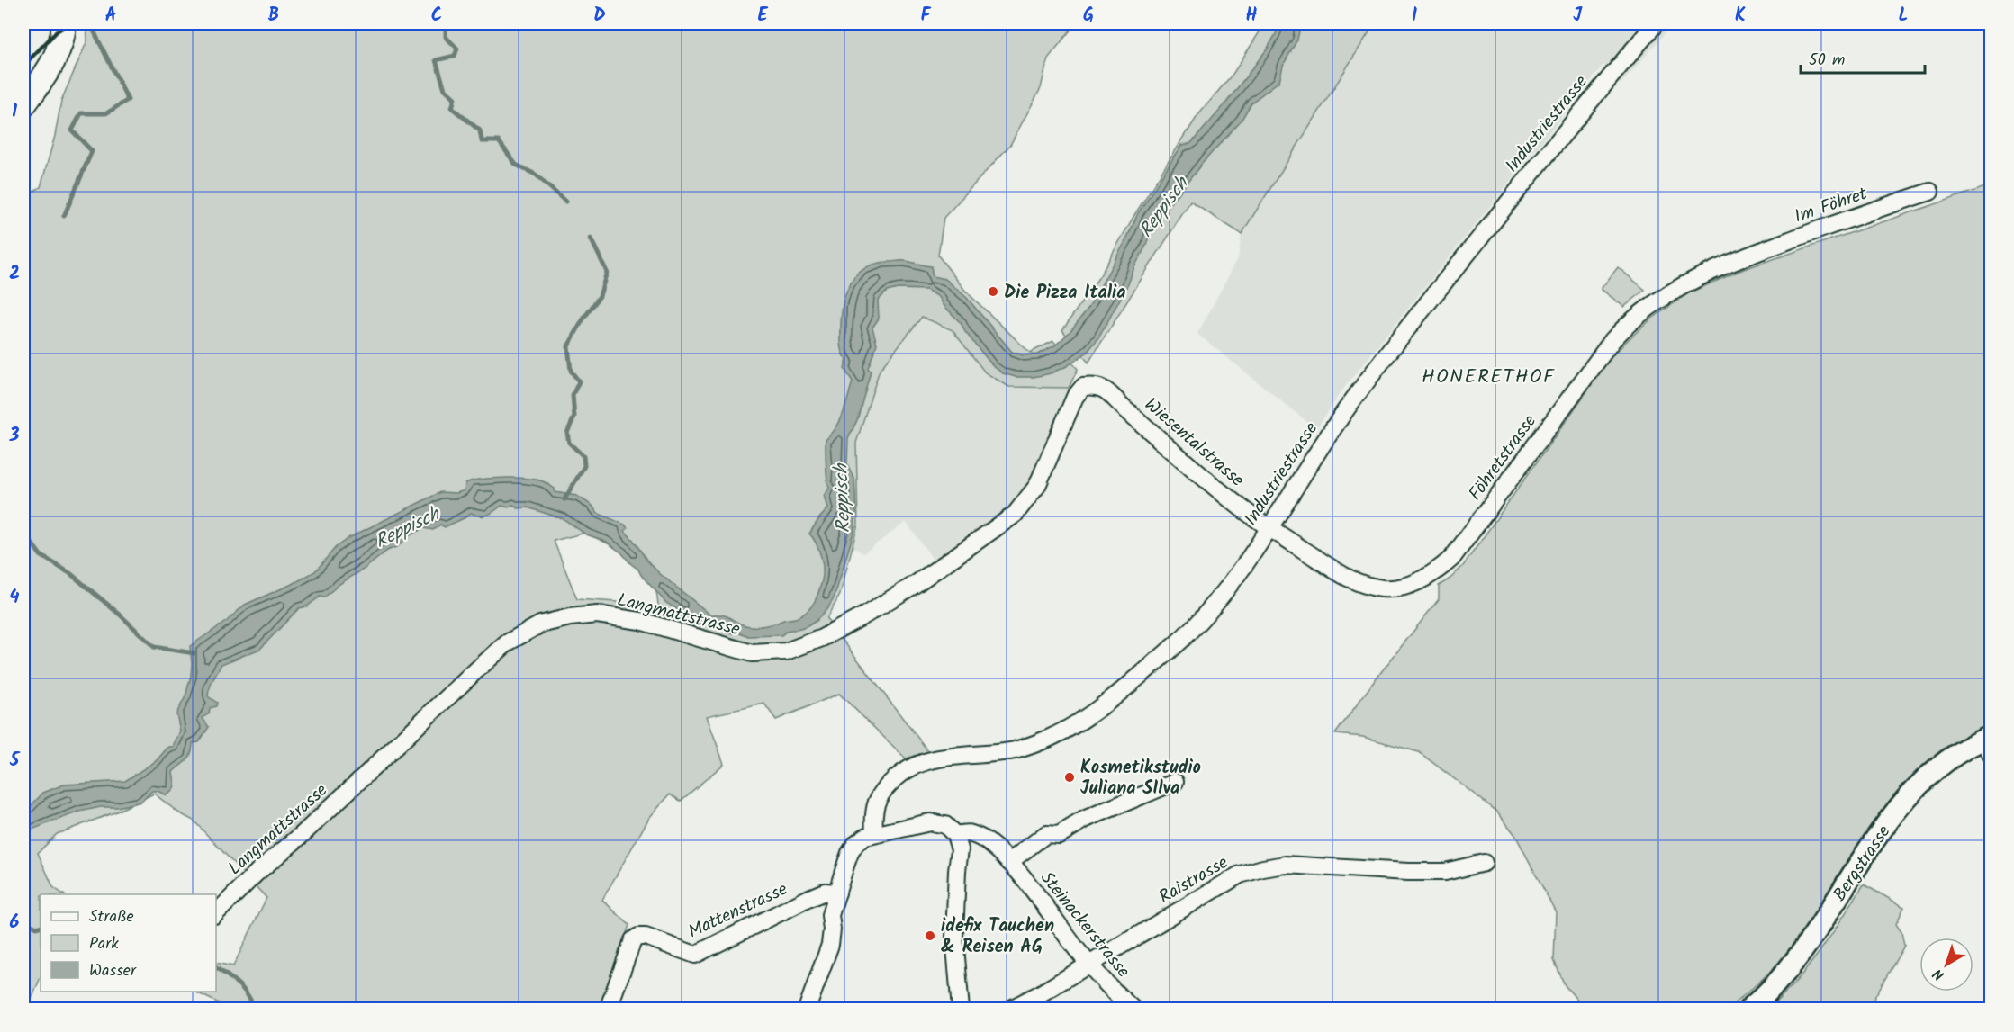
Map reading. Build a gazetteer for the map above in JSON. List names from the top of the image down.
{
  "streets": {
    "street": [
      "Industriestrasse",
      "Im Föhret",
      "Wiesentalstrasse",
      "Föhretstrasse",
      "Langmattstrasse",
      "Bergstrasse",
      "Raistrasse",
      "Mattenstrasse",
      "Steinackerstrasse"
    ]
  },
  "crossings": [
    ["Industriestrasse", "Wiesentalstrasse"],
    ["Industriestrasse", "Föhretstrasse"],
    ["Im Föhret", "Föhretstrasse"],
    ["Wiesentalstrasse", "Föhretstrasse"],
    ["Wiesentalstrasse", "Langmattstrasse"],
    ["Raistrasse", "Steinackerstrasse"]
  ],
  "districts": ["HONERETHOF"],
  "water": ["Reppisch"],
  "places": ["Die Pizza Italia", "Kosmetikstudio Juliana SIlva", "idefix Tauchen & Reisen AG"],
  "legend": ["Straße", "Park", "Wasser"],
  "scale_bar": "50 m",
  "north": "bottom left",
  "grid": {
    "columns": [
      "A",
      "B",
      "C",
      "D",
      "E",
      "F",
      "G",
      "H",
      "I",
      "J",
      "K",
      "L"
    ],
    "rows": [
      "1",
      "2",
      "3",
      "4",
      "5",
      "6"
    ]
  }
}
